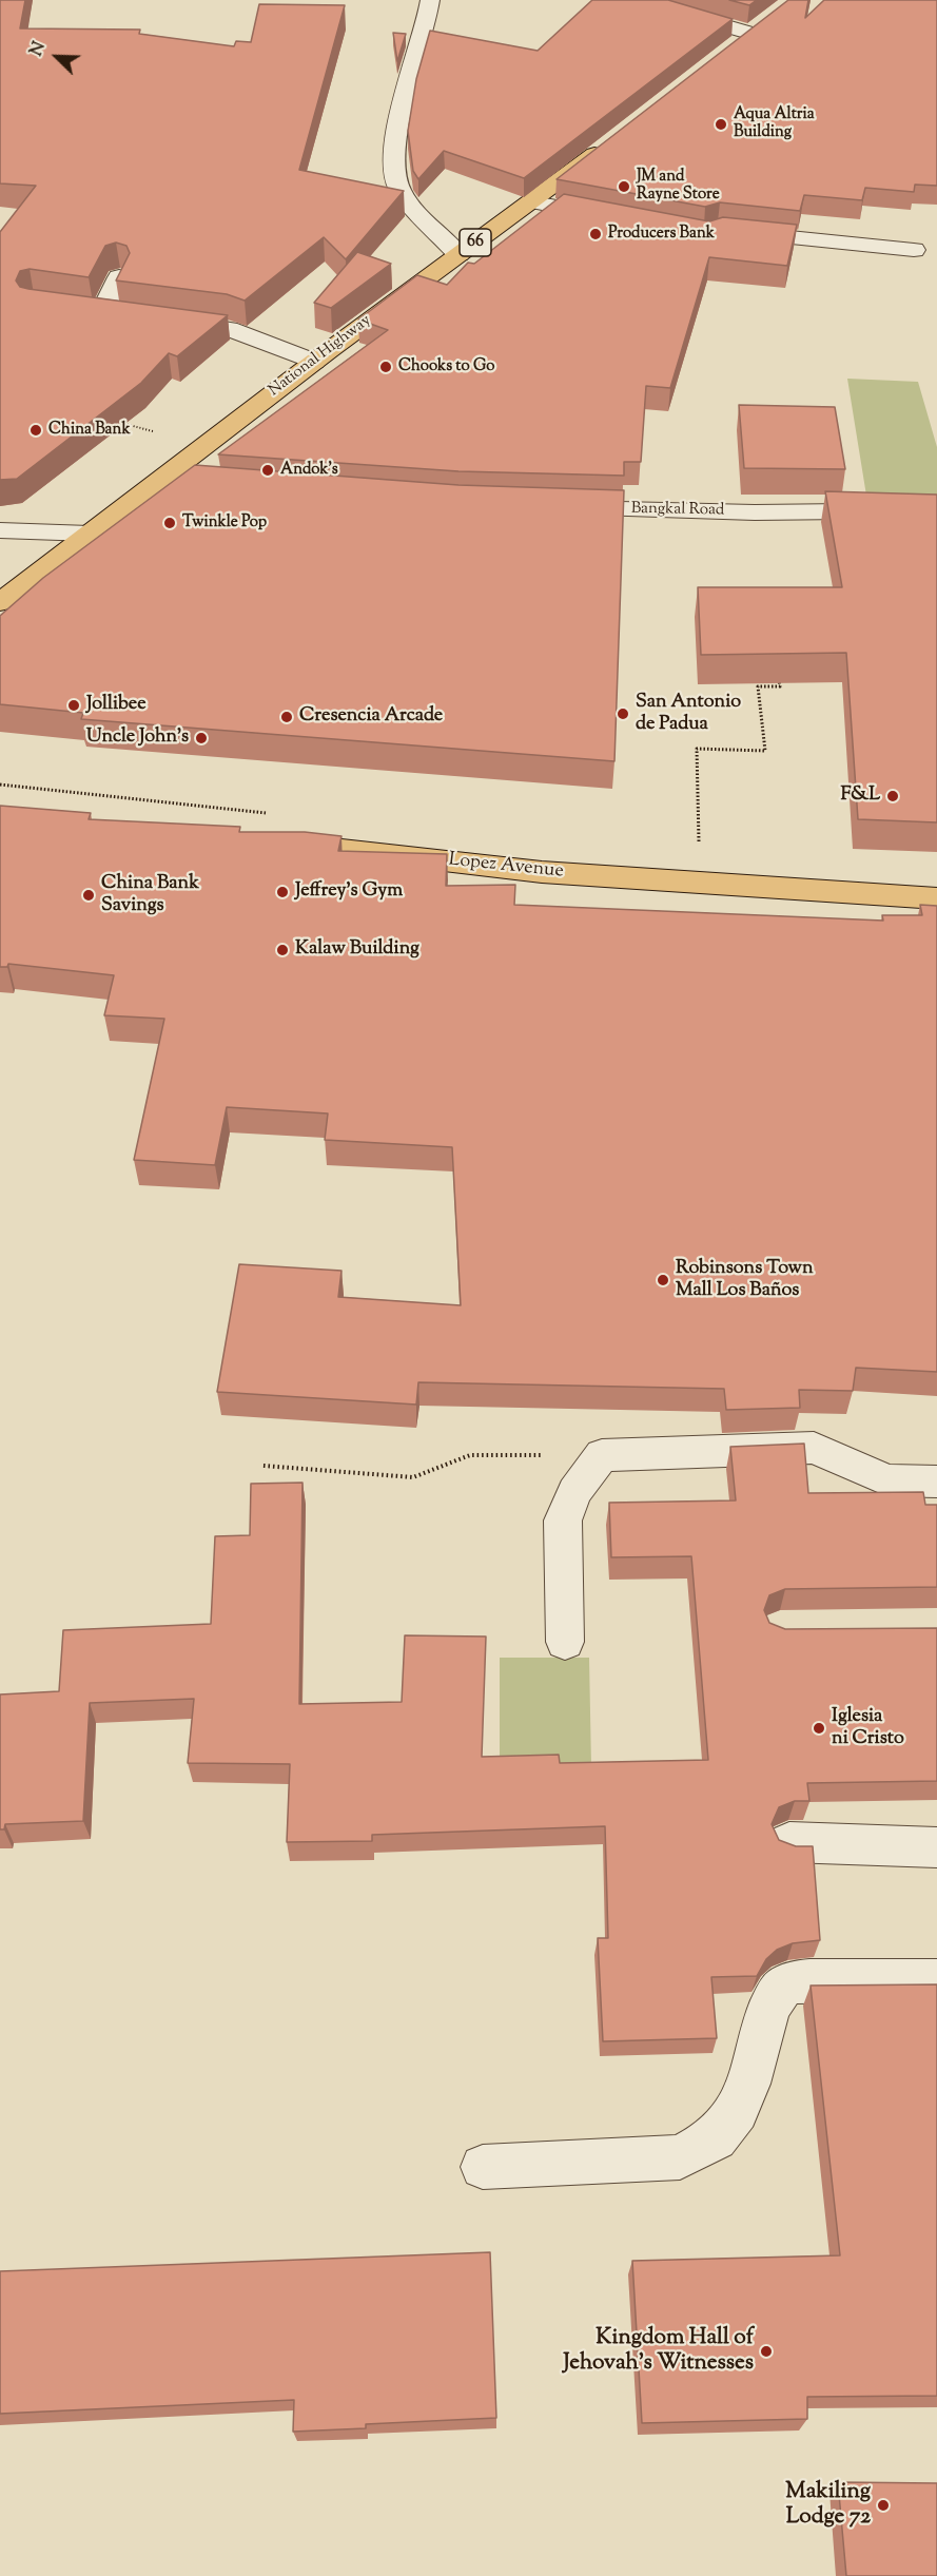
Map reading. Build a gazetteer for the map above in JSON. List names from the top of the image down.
{
  "streets": {
    "main road": ["66", "National Highway", "Lopez Avenue"],
    "street": ["Bangkal Road"]
  },
  "places": [
    "Aqua Altria Building",
    "JM and Rayne Store",
    "Producers Bank",
    "Chooks to Go",
    "China Bank",
    "Andok's",
    "Twinkle Pop",
    "Jollibee",
    "San Antonio de Padua",
    "Cresencia Arcade",
    "Uncle John's",
    "F&L",
    "Jeffrey's Gym",
    "China Bank Savings",
    "Kalaw Building",
    "Robinsons Town Mall Los Baños",
    "Iglesia ni Cristo",
    "Kingdom Hall of Jehovah's Witnesses",
    "Makiling Lodge 72"
  ],
  "north": "top left"
}
